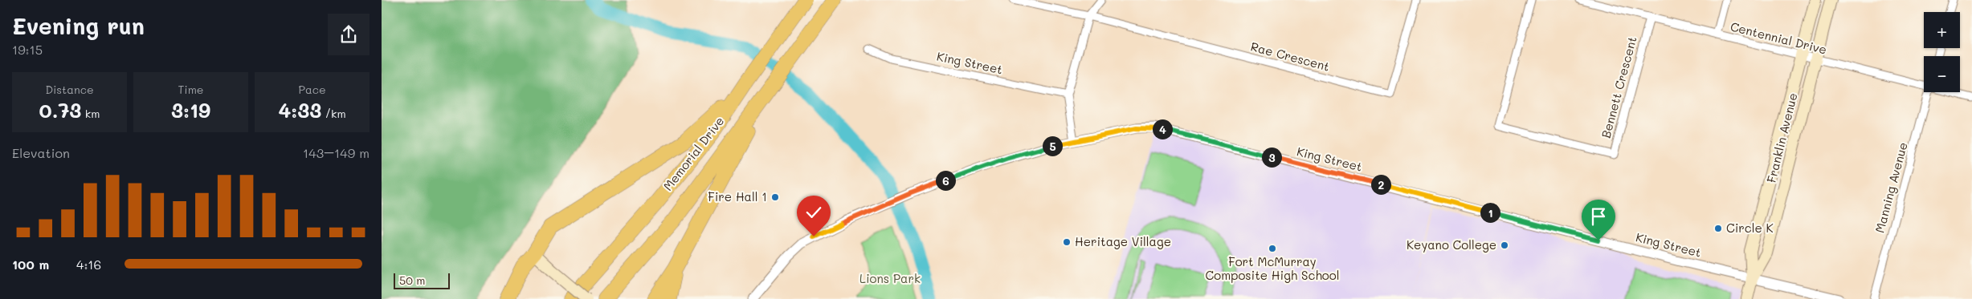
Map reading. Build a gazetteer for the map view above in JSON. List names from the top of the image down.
{
  "streets": {
    "highway": ["Memorial Drive"],
    "main road": ["Franklin Avenue"],
    "street": [
      "Centennial Drive",
      "Rae Crescent",
      "King Street",
      "Bennett Crescent",
      "Manning Avenue"
    ]
  },
  "crossings": [
    ["Centennial Drive", "Bennett Crescent"],
    ["Centennial Drive", "Franklin Avenue"],
    ["King Street", "Franklin Avenue"]
  ],
  "parks": ["Lions Park"],
  "places": [
    "Fire Hall 1",
    "Circle K",
    "Heritage Village",
    "Keyano College",
    "Fort McMurray Composite High School"
  ],
  "scale_bar": "50 m",
  "page": {
    "heading": ["Evening run", "19:15"],
    "map_buttons": ["+", "−"],
    "stats": [
      ["Distance", "0.73 km"],
      ["Time", "3:19"],
      ["Pace", "4:33 /km"]
    ],
    "pins": [
      "4",
      "5",
      "3",
      "6",
      "2",
      "1"
    ],
    "chart": ["Elevation", "143–149 m"],
    "list": [
      {
        "name": "100 m",
        "note": "4:16"
      }
    ],
    "scale": "50 m"
  }
}
